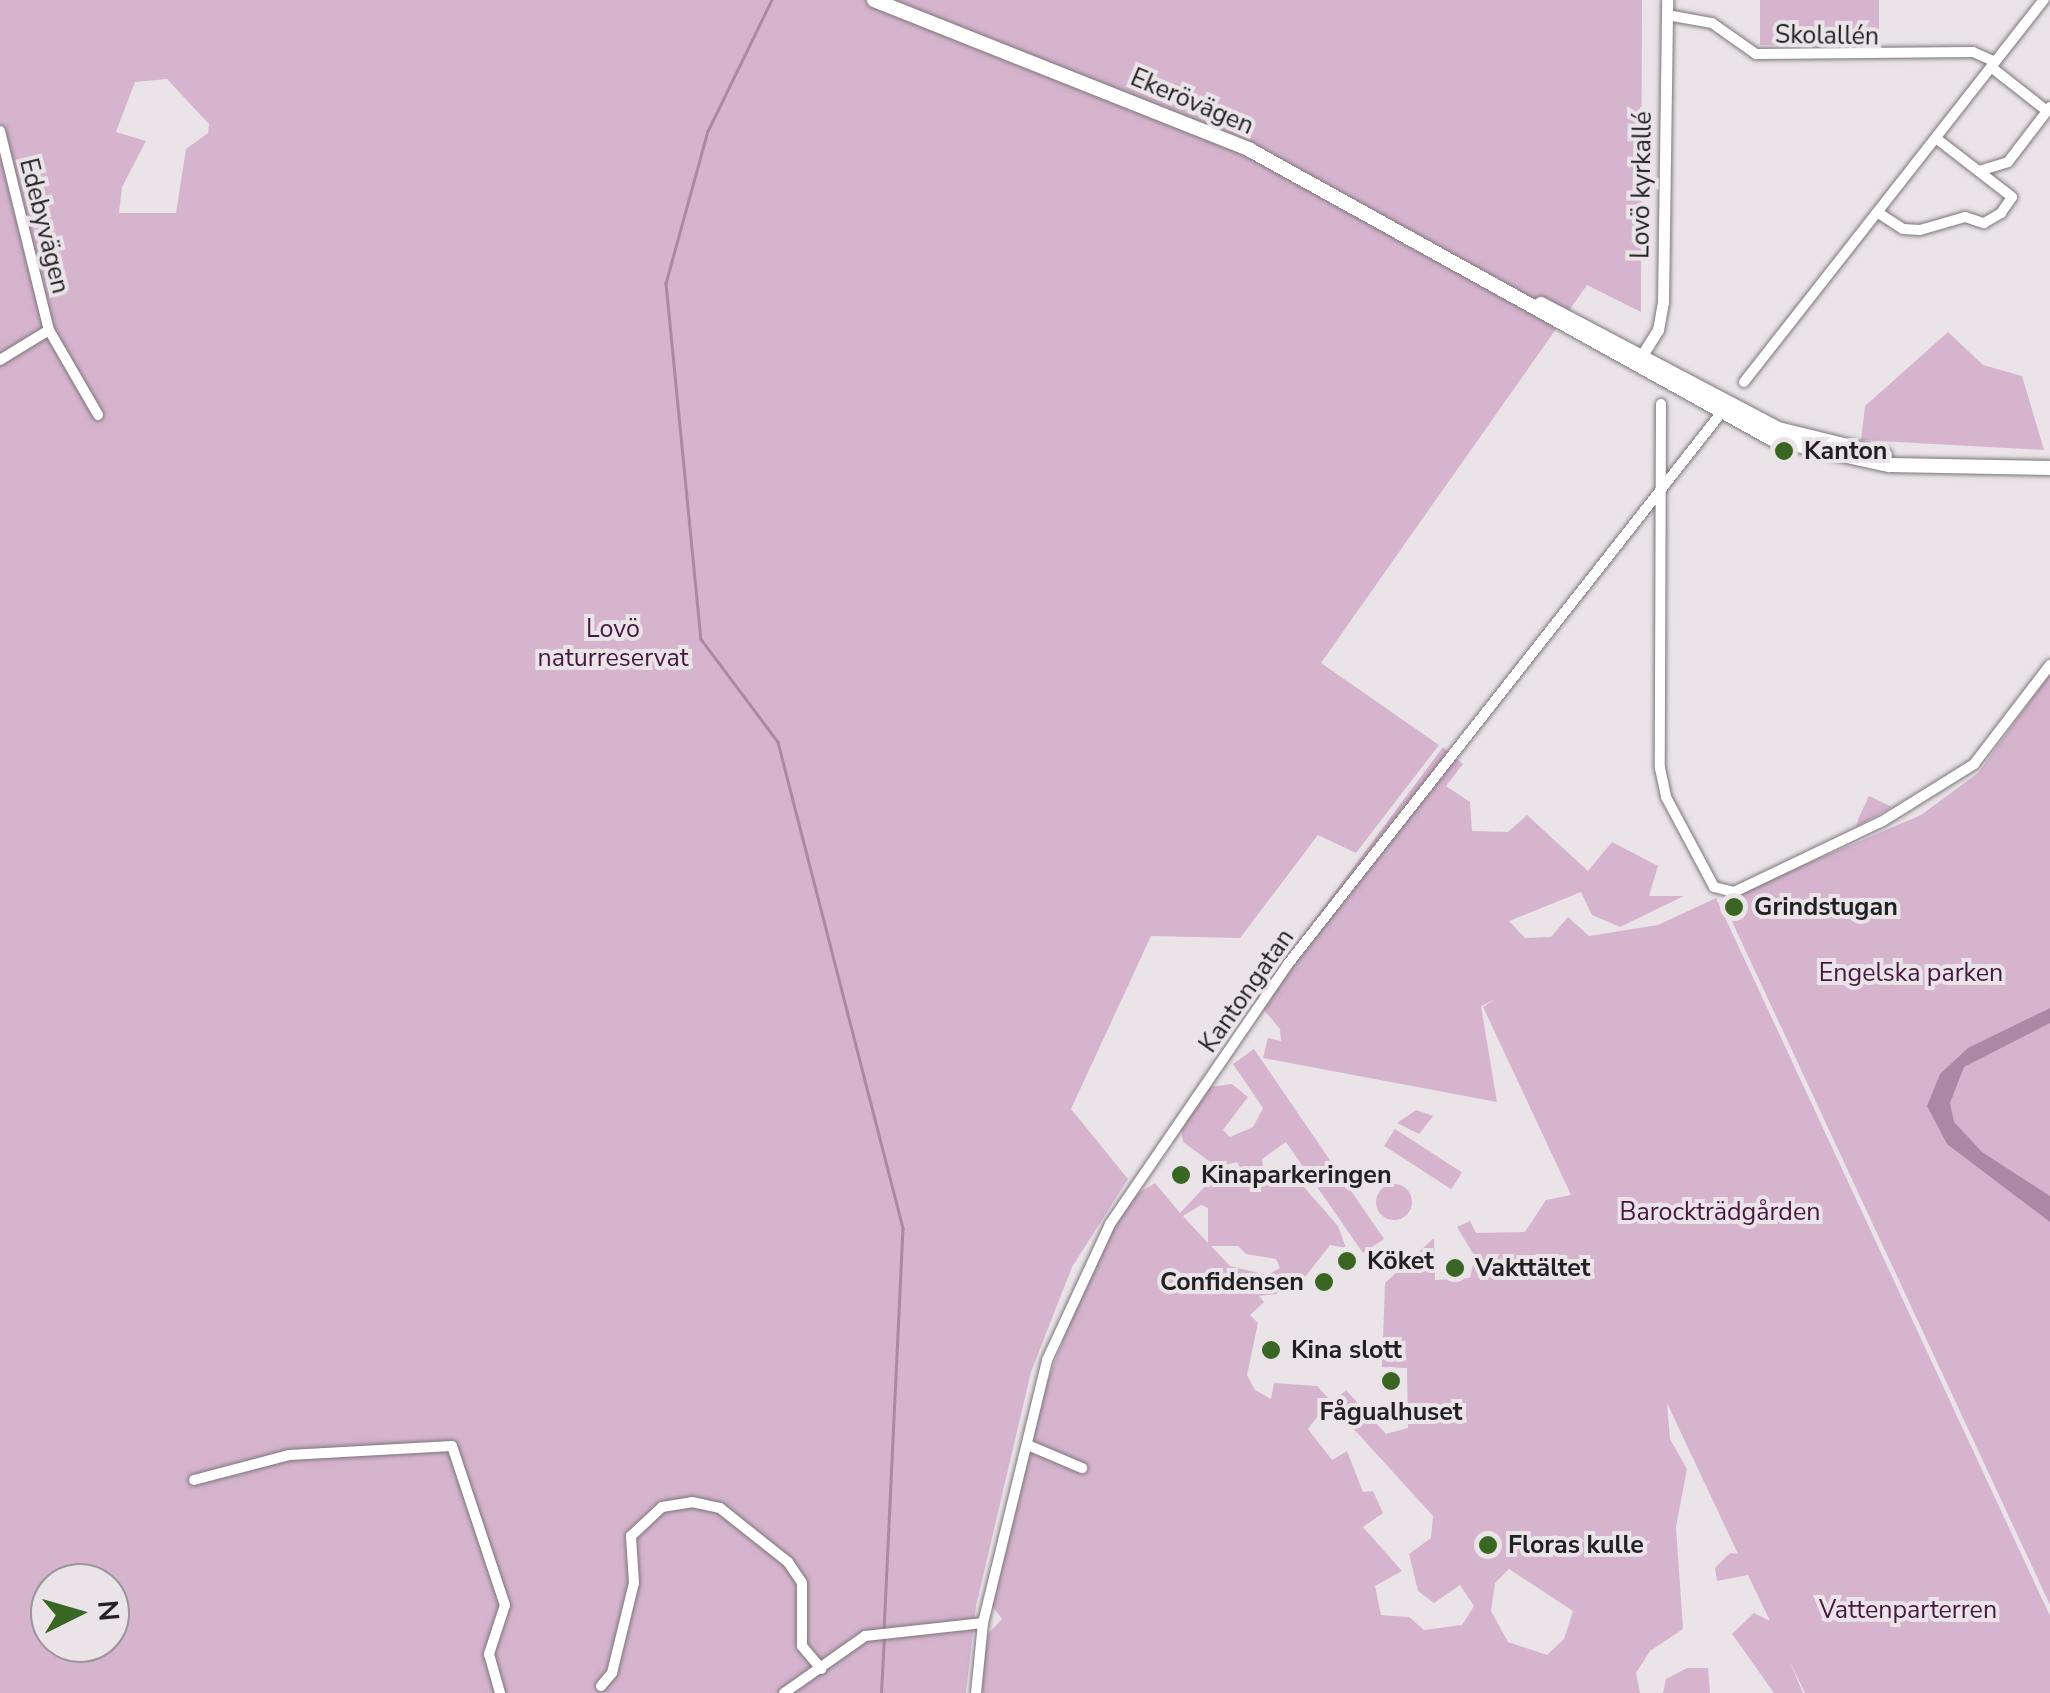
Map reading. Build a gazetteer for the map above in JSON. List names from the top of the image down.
{
  "streets": {
    "main road": ["Ekerövägen"],
    "street": [
      "Skolallén",
      "Lovö kyrkallé",
      "Edebyvägen",
      "Kantongatan"
    ]
  },
  "crossings": [
    ["Skolallén", "Lovö kyrkallé"],
    ["Ekerövägen", "Lovö kyrkallé"],
    ["Ekerövägen", "Kantongatan"]
  ],
  "parks": [
    "Lovö naturreservat",
    "Engelska parken",
    "Barockträdgården",
    "Vattenparterren"
  ],
  "places": [
    "Kanton",
    "Grindstugan",
    "Kinaparkeringen",
    "Köket",
    "Vakttältet",
    "Confidensen",
    "Kina slott",
    "Fågualhuset",
    "Floras kulle"
  ],
  "north": "right"
}
